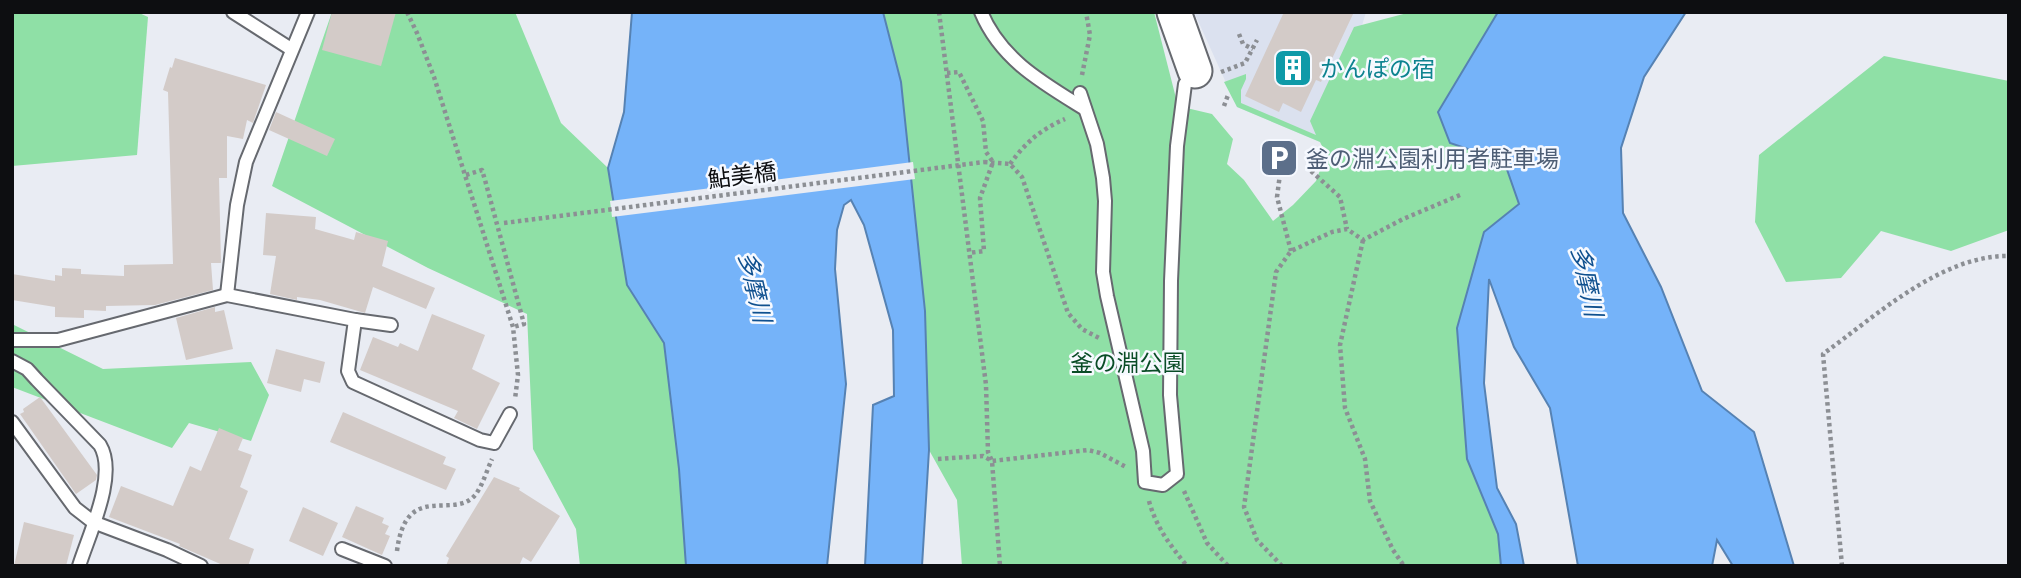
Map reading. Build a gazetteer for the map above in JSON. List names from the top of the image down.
{
  "streets": {
    "path": ["鮎美橋"]
  },
  "water": ["多摩川"],
  "parks": ["釜の淵公園"],
  "places": {
    "building": ["かんぽの宿"],
    "parking": ["釜の淵公園利用者駐車場"]
  }
}
